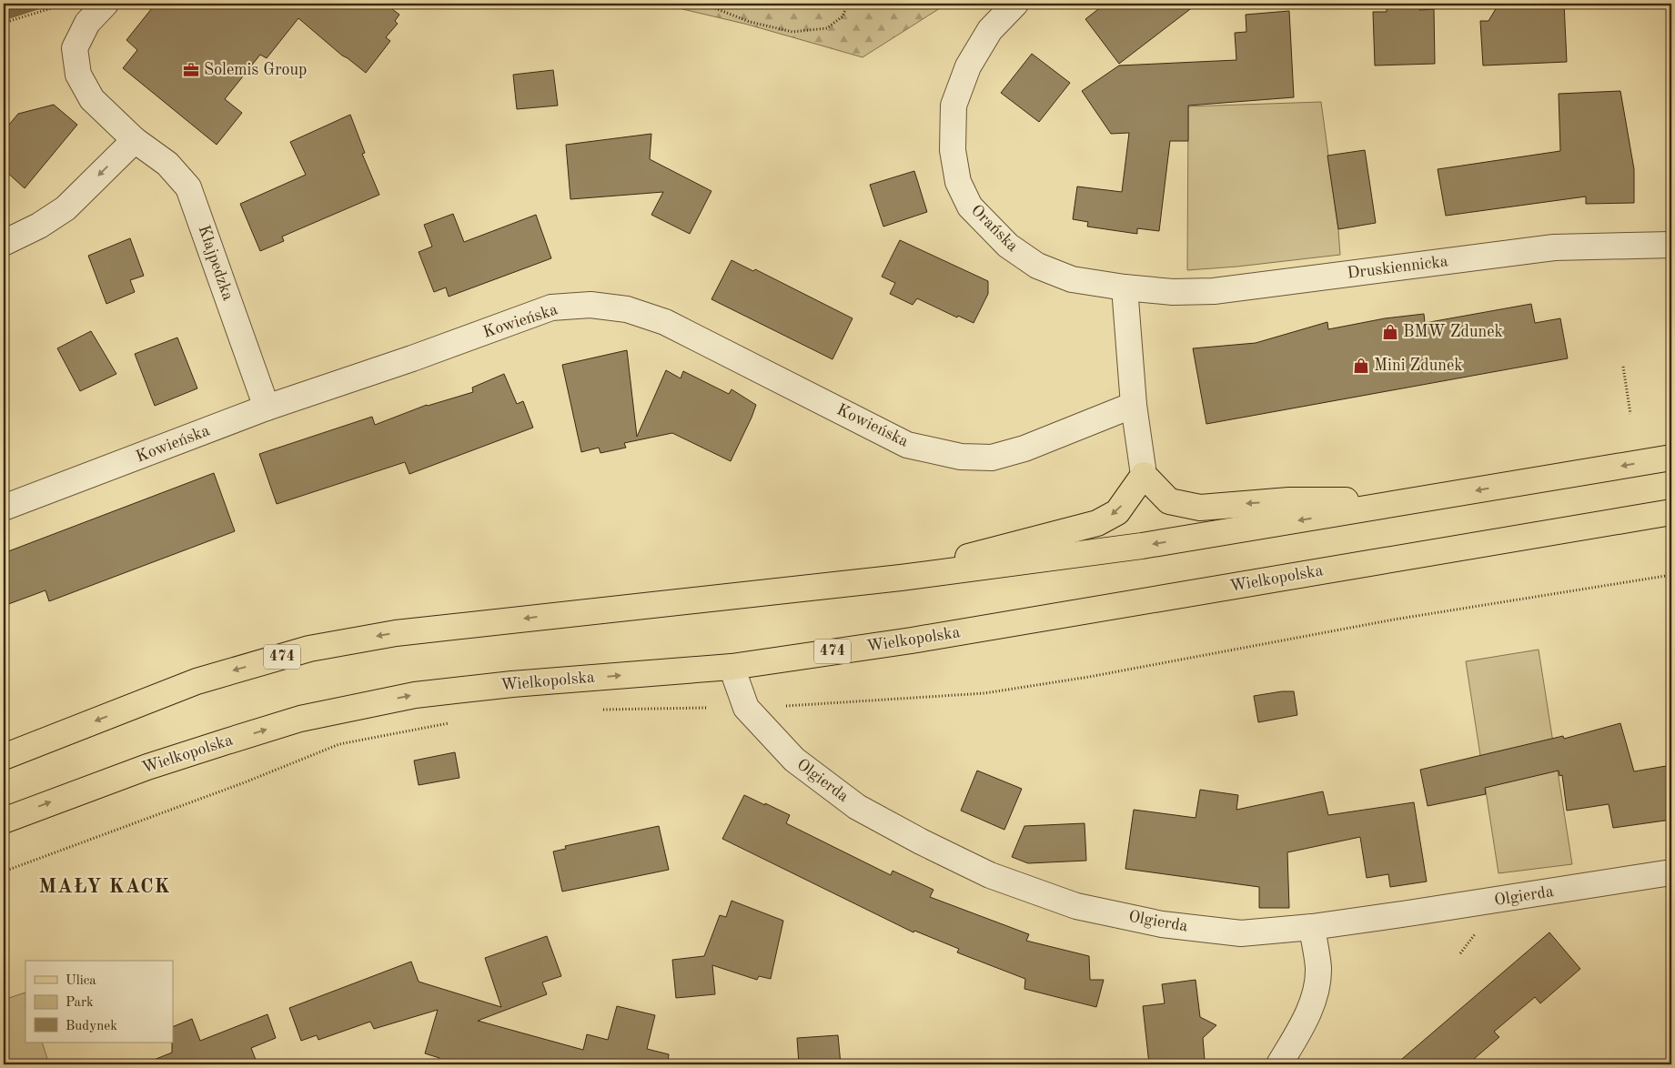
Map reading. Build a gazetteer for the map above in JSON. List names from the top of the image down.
{
  "streets": {
    "main road": ["Wielkopolska", "474"],
    "street": [
      "Orańska",
      "Kłajpedzka",
      "Druskiennicka",
      "Kowieńska",
      "Olgierda"
    ]
  },
  "crossings": [
    ["Orańska", "Druskiennicka"],
    ["Kłajpedzka", "Kowieńska"],
    ["Wielkopolska", "Olgierda"]
  ],
  "districts": ["MAŁY KACK"],
  "places": {
    "office": ["Solemis Group"],
    "shop": ["BMW Zdunek", "Mini Zdunek"]
  },
  "legend": ["Ulica", "Park", "Budynek"]
}
